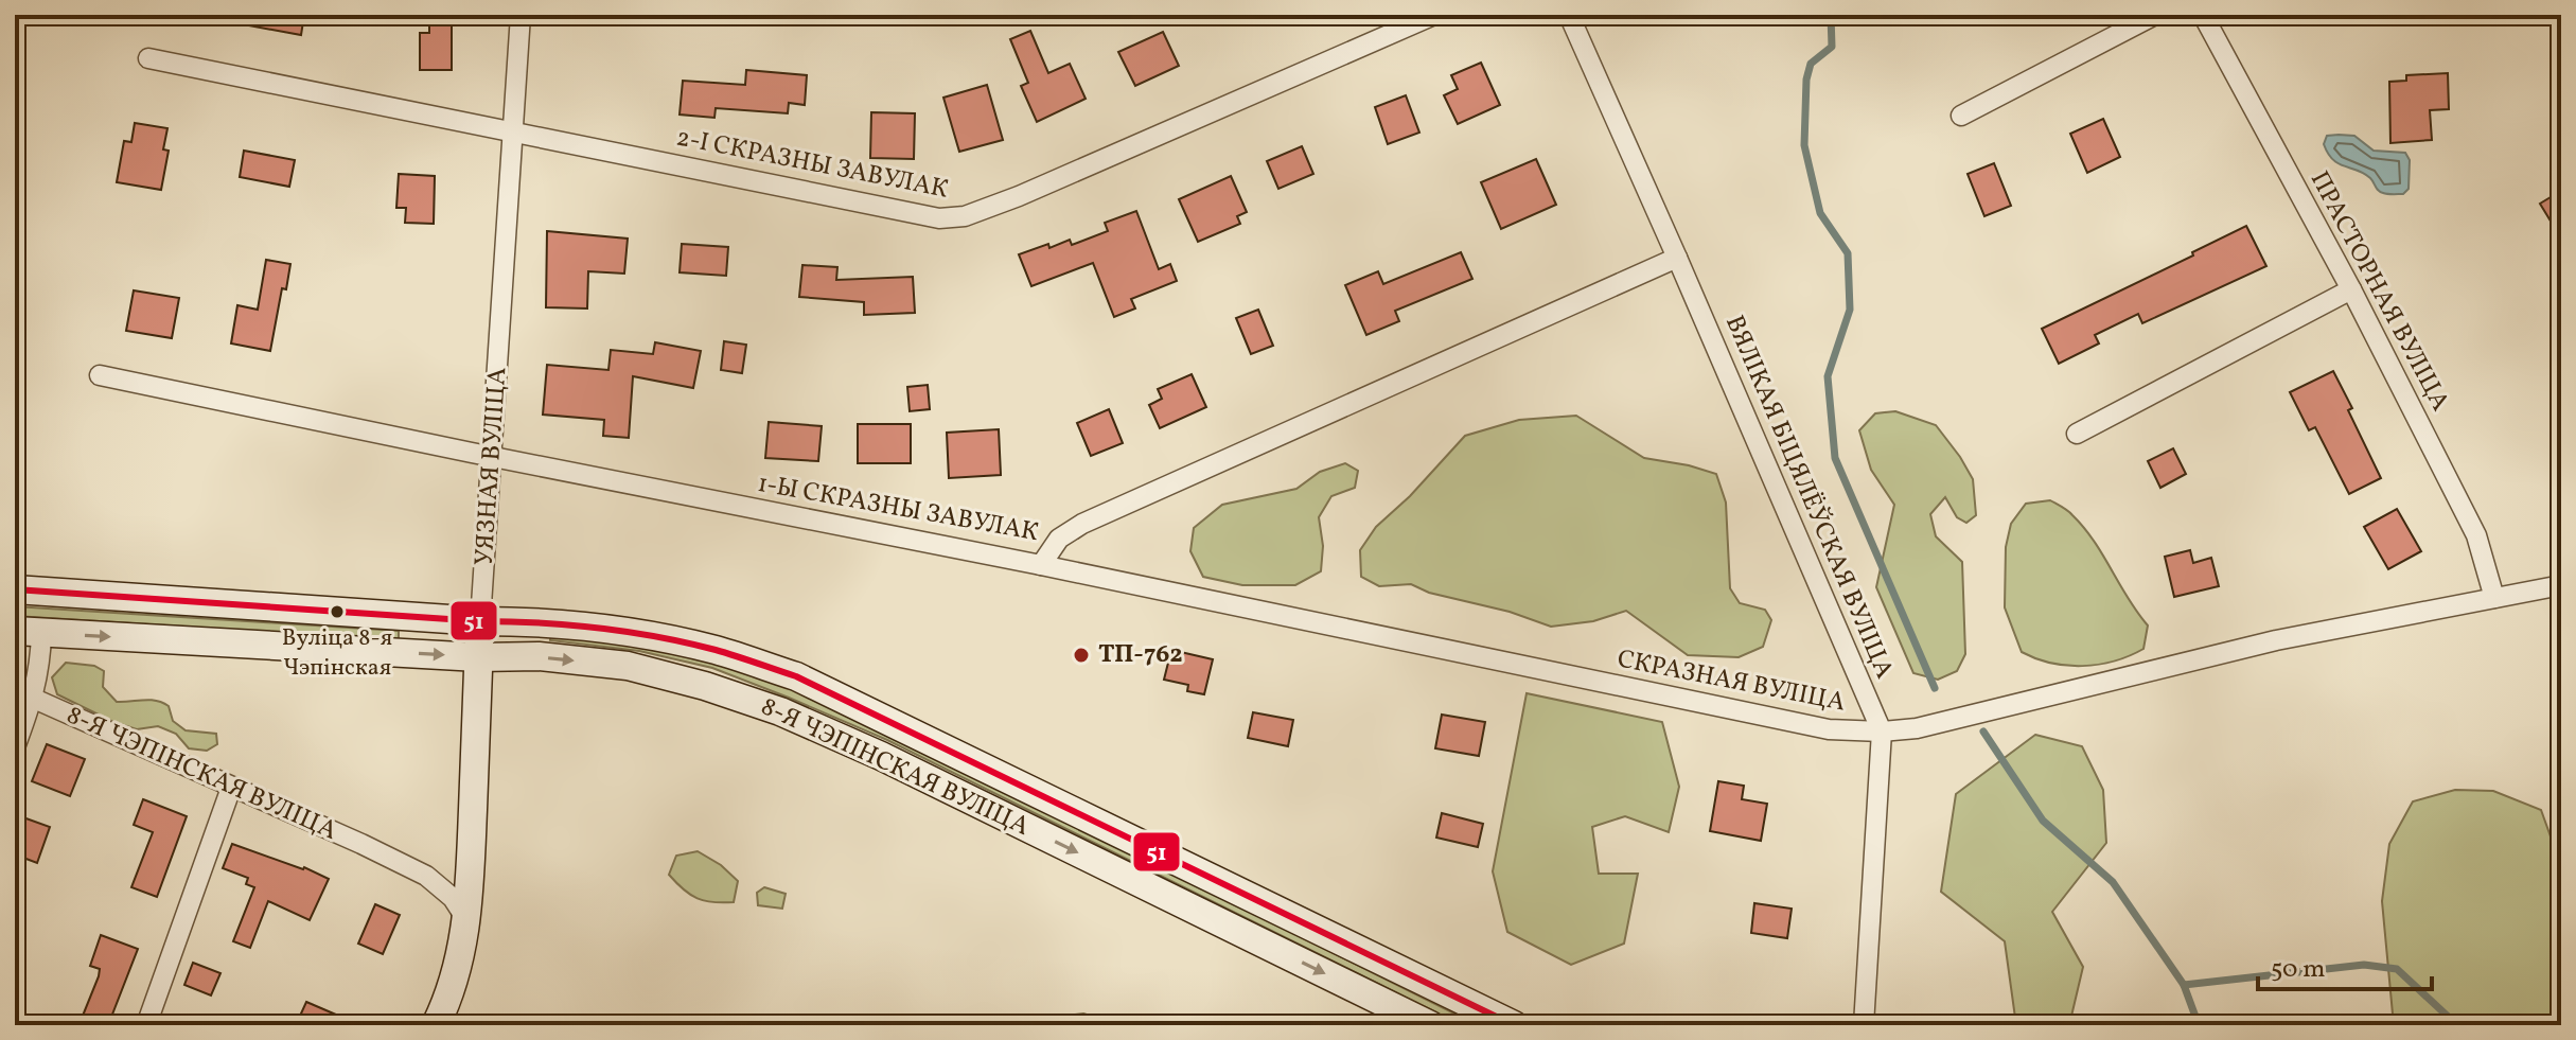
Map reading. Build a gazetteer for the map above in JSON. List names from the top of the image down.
{
  "streets": {
    "main road": ["УЯЗНАЯ ВУЛІЦА", "8-Я ЧЭПІНСКАЯ ВУЛІЦА"],
    "street": [
      "2-І СКРАЗНЫ ЗАВУЛАК",
      "ПРАСТОРНАЯ ВУЛІЦА",
      "ВЯЛІКАЯ БІЦЯЛЁЎСКАЯ ВУЛІЦА",
      "1-Ы СКРАЗНЫ ЗАВУЛАК",
      "СКРАЗНАЯ ВУЛІЦА"
    ]
  },
  "crossings": [
    ["2-І СКРАЗНЫ ЗАВУЛАК", "УЯЗНАЯ ВУЛІЦА"],
    ["ПРАСТОРНАЯ ВУЛІЦА", "СКРАЗНАЯ ВУЛІЦА"],
    ["УЯЗНАЯ ВУЛІЦА", "1-Ы СКРАЗНЫ ЗАВУЛАК"],
    ["УЯЗНАЯ ВУЛІЦА", "8-Я ЧЭПІНСКАЯ ВУЛІЦА"],
    ["ВЯЛІКАЯ БІЦЯЛЁЎСКАЯ ВУЛІЦА", "1-Ы СКРАЗНЫ ЗАВУЛАК"],
    ["ВЯЛІКАЯ БІЦЯЛЁЎСКАЯ ВУЛІЦА", "СКРАЗНАЯ ВУЛІЦА"],
    ["1-Ы СКРАЗНЫ ЗАВУЛАК", "СКРАЗНАЯ ВУЛІЦА"]
  ],
  "places": ["Вуліца 8-я Чэпінская", "ТП-762"],
  "lines": ["transit line 51"],
  "scale_bar": "50 m"
}
